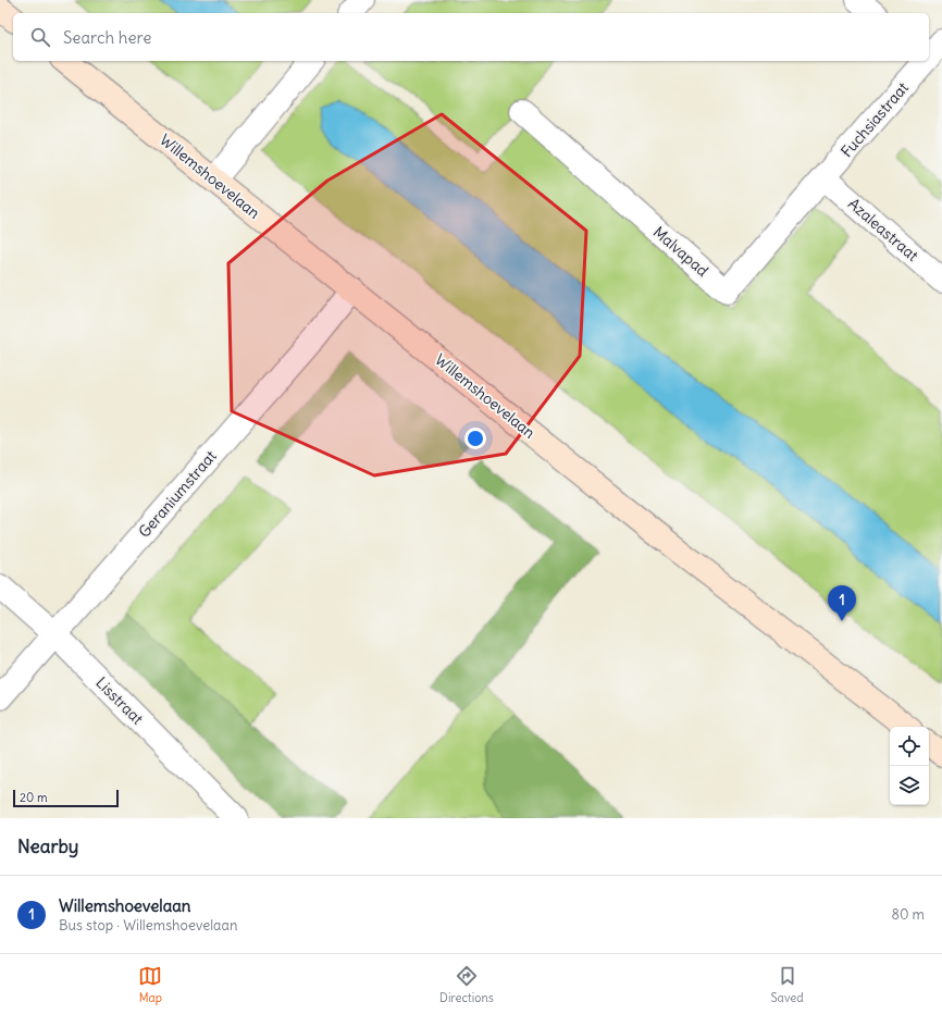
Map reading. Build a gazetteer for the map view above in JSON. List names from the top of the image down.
{
  "streets": {
    "street": [
      "Fuchsiastraat",
      "Willemshoevelaan",
      "Azaleastraat",
      "Malvapad",
      "Geraniumstraat",
      "Lisstraat"
    ]
  },
  "crossings": [
    ["Fuchsiastraat", "Azaleastraat"],
    ["Fuchsiastraat", "Malvapad"],
    ["Willemshoevelaan", "Geraniumstraat"],
    ["Azaleastraat", "Malvapad"],
    ["Geraniumstraat", "Lisstraat"]
  ],
  "scale_bar": "20 m",
  "page": {
    "search": "Search here",
    "pins": "1",
    "scale": "20 m",
    "heading": "Nearby",
    "list": [
      {
        "mark": "1",
        "name": "Willemshoevelaan",
        "note": "Bus stop · Willemshoevelaan",
        "value": "80 m"
      }
    ],
    "nav": ["Map", "Directions", "Saved"]
  }
}
